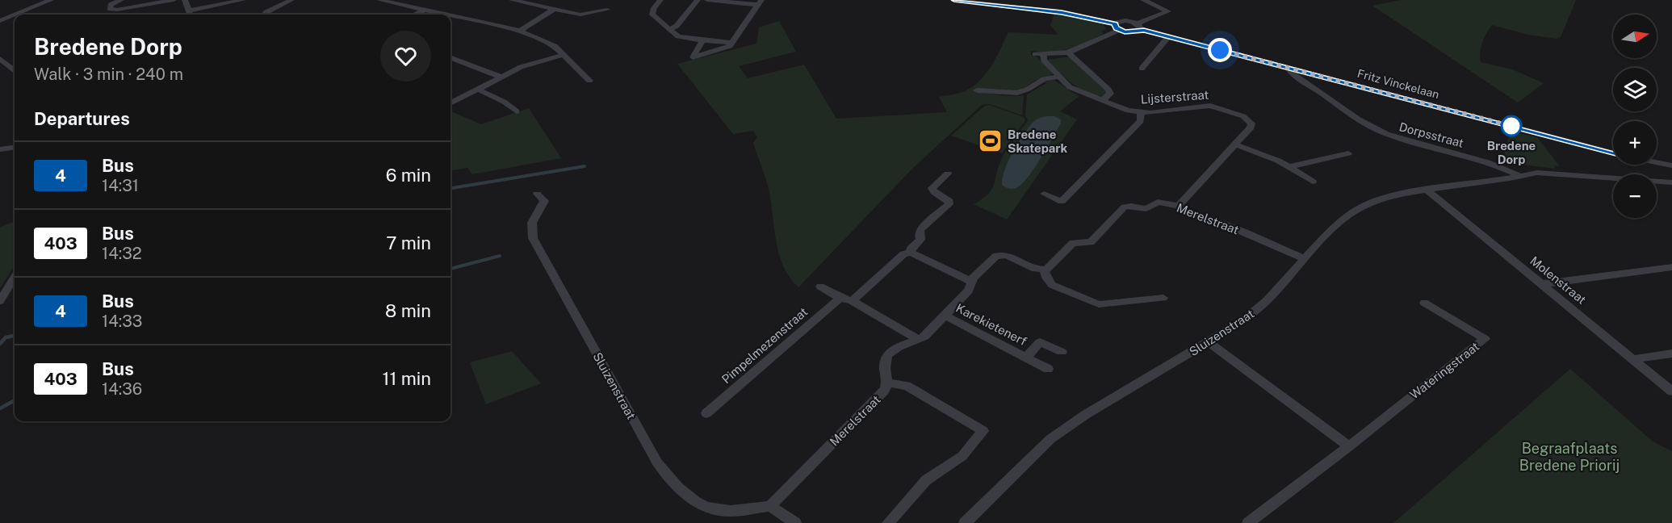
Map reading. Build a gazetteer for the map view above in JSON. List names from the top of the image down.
{
  "streets": {
    "street": [
      "Fritz Vinckelaan",
      "Lijsterstraat",
      "Dorpsstraat",
      "Merelstraat",
      "Molenstraat",
      "Karekietenerf",
      "Sluizenstraat",
      "Pimpelmezenstraat",
      "Wateringstraat"
    ]
  },
  "crossings": [
    ["Fritz Vinckelaan", "Dorpsstraat"],
    ["Lijsterstraat", "Merelstraat"],
    ["Dorpsstraat", "Sluizenstraat"],
    ["Merelstraat", "Karekietenerf"],
    ["Merelstraat", "Sluizenstraat"],
    ["Molenstraat", "Sluizenstraat"]
  ],
  "parks": ["Begraafplaats Bredene Priorij"],
  "places": {
    "other": ["Bredene Dorp"],
    "sports": ["Bredene Skatepark"]
  },
  "lines": ["bus line 4"],
  "north": "right",
  "page": {
    "map_buttons": ["+", "−"],
    "heading": [
      ["Bredene Dorp", "Walk · 3 min · 240 m"],
      "Departures"
    ],
    "list": [
      {
        "mark": "4",
        "name": "Bus",
        "note": "14:31",
        "value": "6 min"
      },
      {
        "mark": "403",
        "name": "Bus",
        "note": "14:32",
        "value": "7 min"
      },
      {
        "mark": "4",
        "name": "Bus",
        "note": "14:33",
        "value": "8 min"
      },
      {
        "mark": "403",
        "name": "Bus",
        "note": "14:36",
        "value": "11 min"
      }
    ]
  }
}
